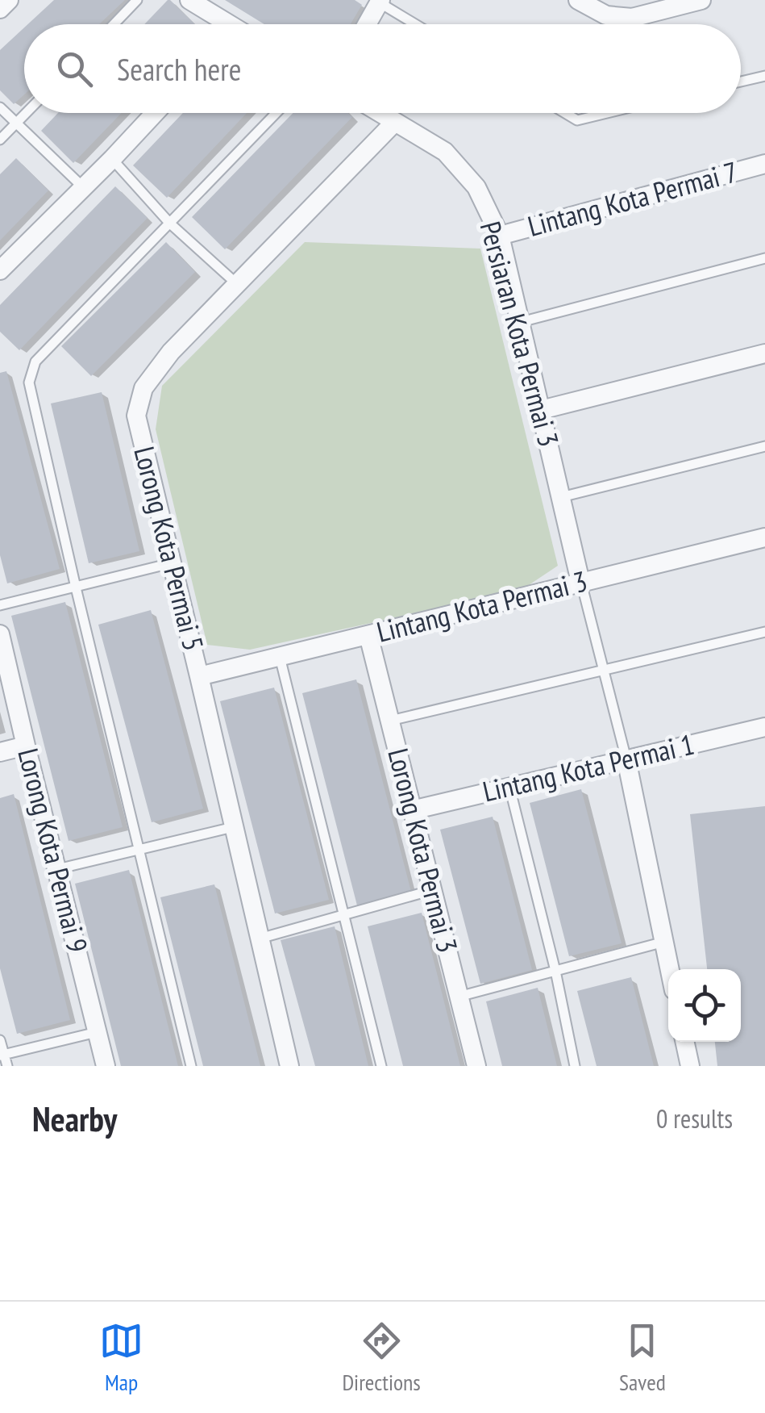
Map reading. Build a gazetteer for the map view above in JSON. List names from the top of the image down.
{
  "streets": {
    "street": [
      "Lintang Kota Permai 7",
      "Persiaran Kota Permai 3",
      "Lorong Kota Permai 5",
      "Lintang Kota Permai 3",
      "Lintang Kota Permai 1",
      "Lorong Kota Permai 9",
      "Lorong Kota Permai 3"
    ]
  },
  "crossings": [
    ["Lintang Kota Permai 7", "Persiaran Kota Permai 3"],
    ["Persiaran Kota Permai 3", "Lorong Kota Permai 5"],
    ["Persiaran Kota Permai 3", "Lintang Kota Permai 3"],
    ["Lorong Kota Permai 5", "Lintang Kota Permai 3"],
    ["Lintang Kota Permai 3", "Lorong Kota Permai 3"],
    ["Lintang Kota Permai 1", "Lorong Kota Permai 3"]
  ],
  "page": {
    "search": "Search here",
    "heading": ["Nearby", "0 results"],
    "nav": ["Map", "Directions", "Saved"]
  }
}
